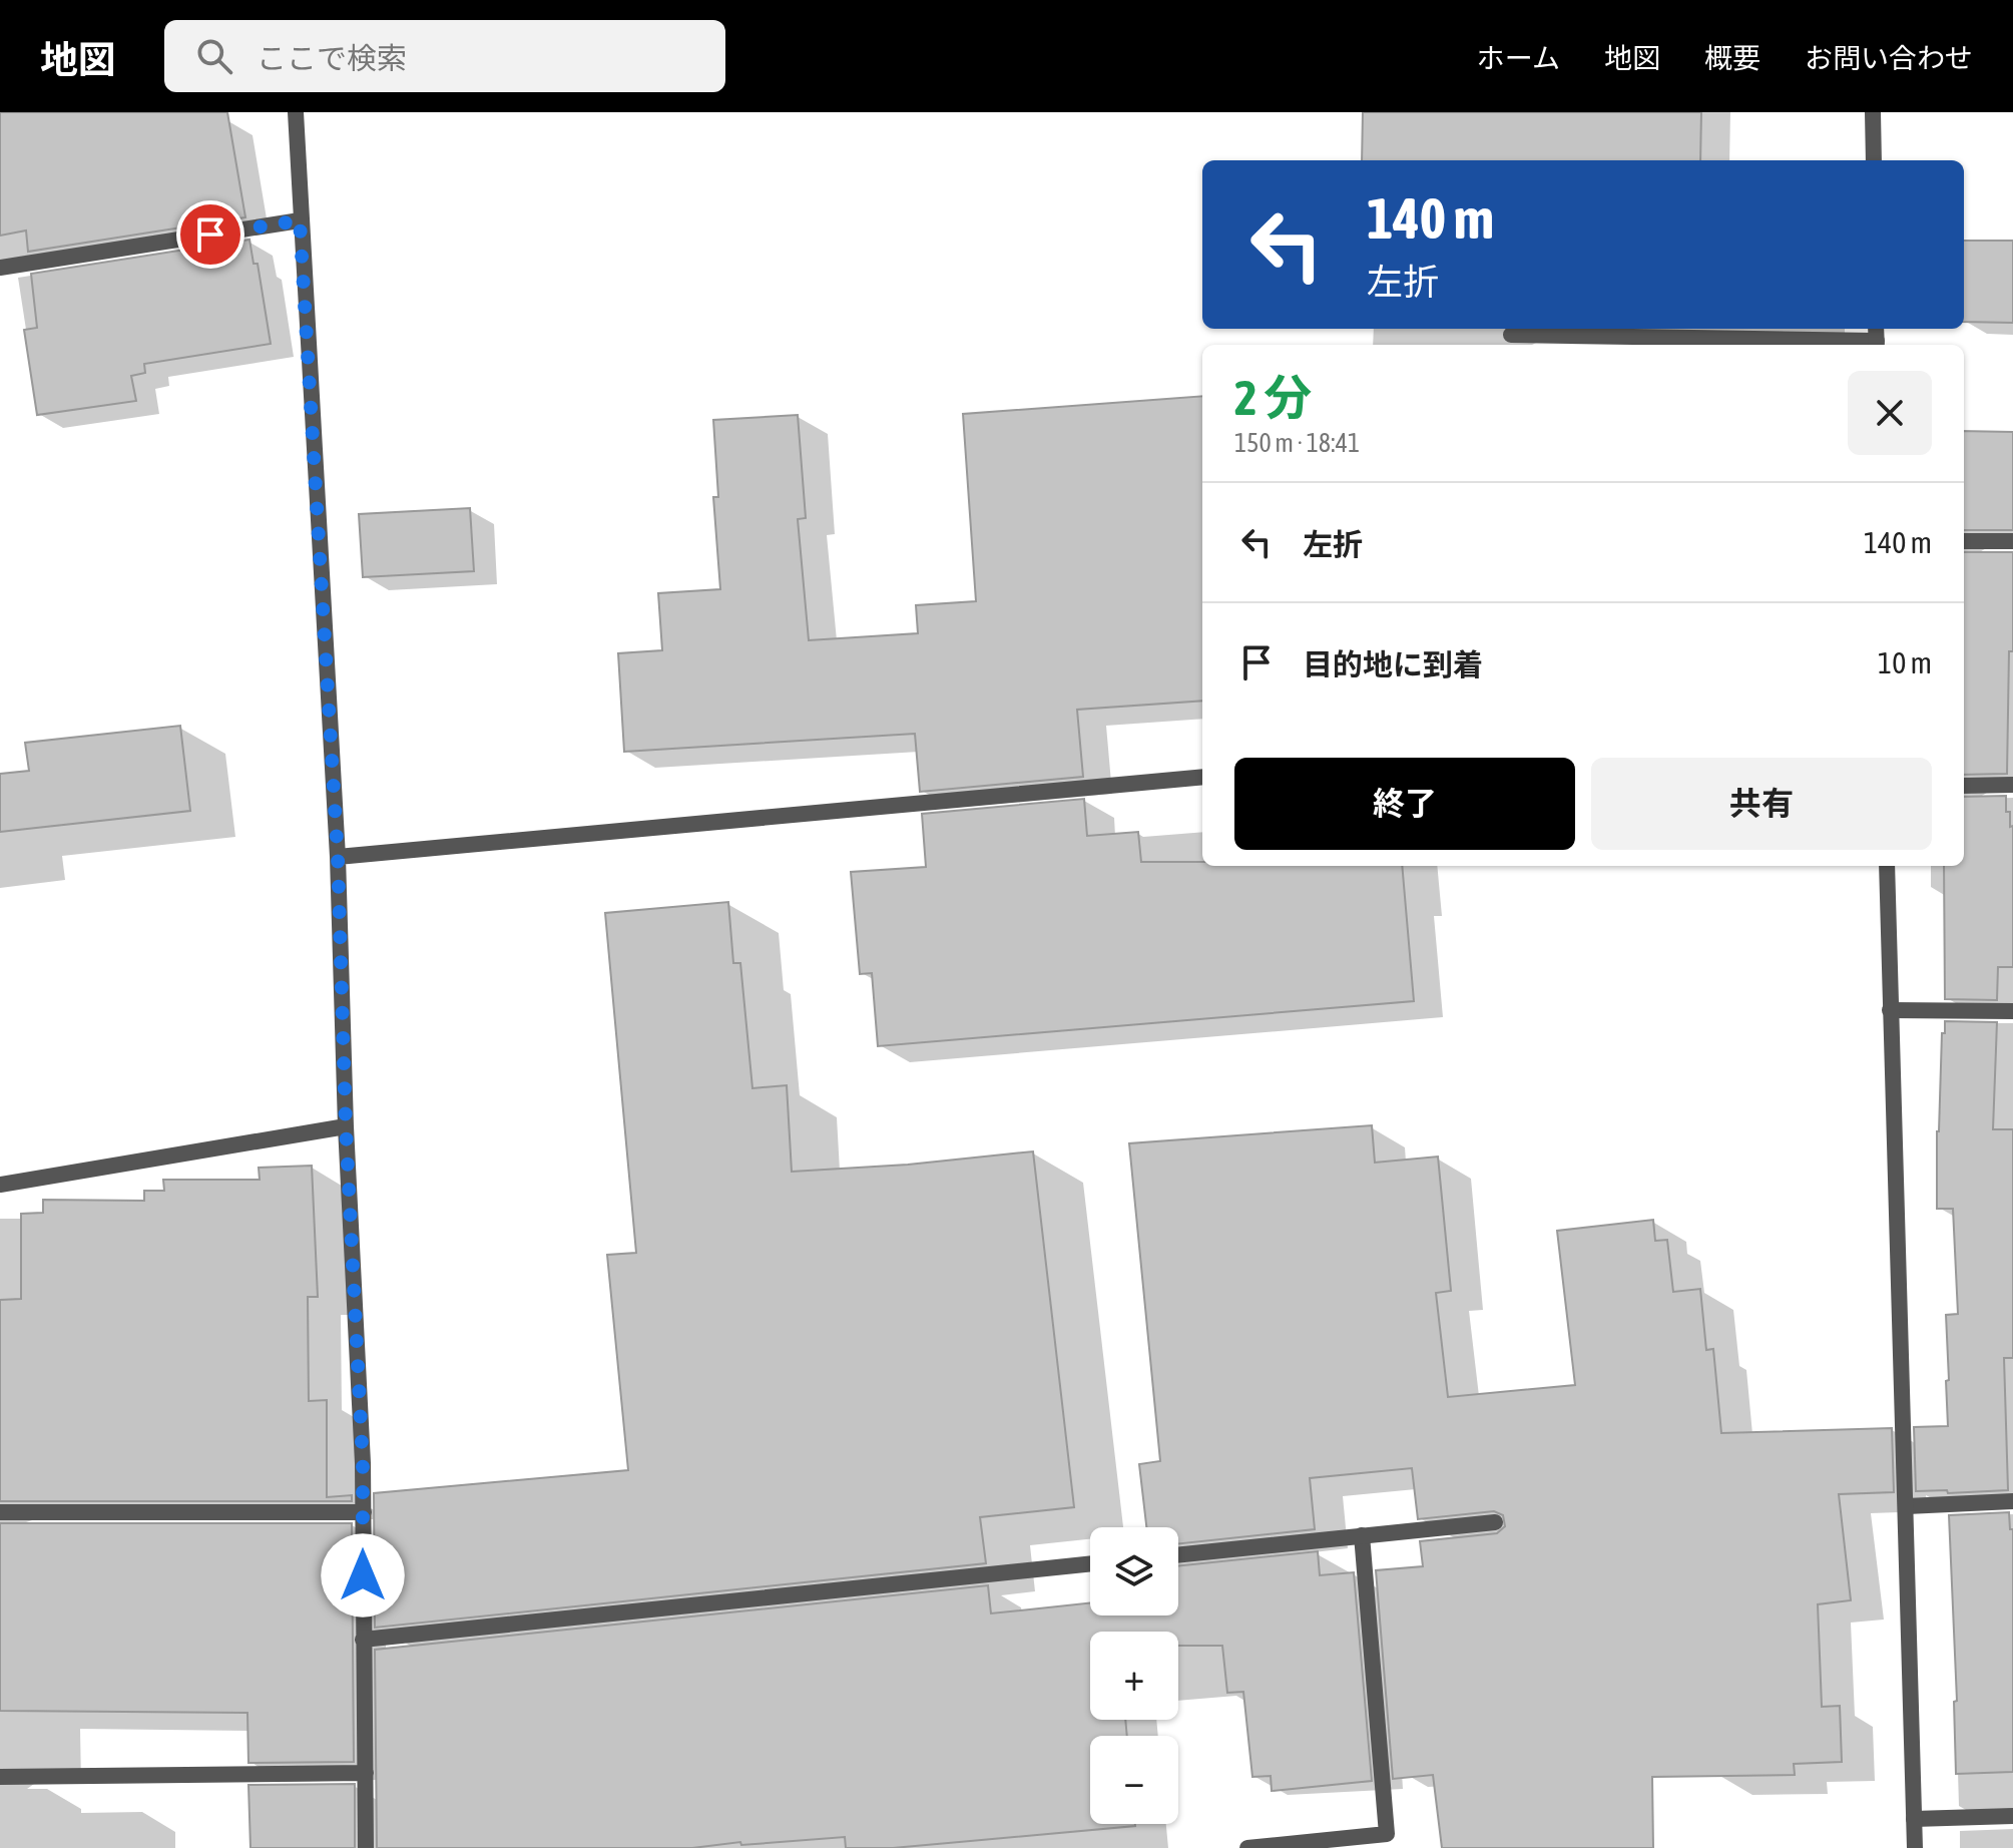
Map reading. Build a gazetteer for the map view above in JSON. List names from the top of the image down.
{
  "page": {
    "header": "地図",
    "search": "ここで検索",
    "nav": [
      "ホーム",
      "地図",
      "概要",
      "お問い合わせ"
    ],
    "turn": ["140 m", "左折"],
    "heading": ["2 分", "150 m · 18:41"],
    "list": [
      {
        "name": "左折",
        "value": "140 m"
      },
      {
        "name": "目的地に到着",
        "value": "10 m"
      }
    ],
    "buttons": ["終了", "共有"],
    "map_buttons": ["+", "−"]
  }
}
